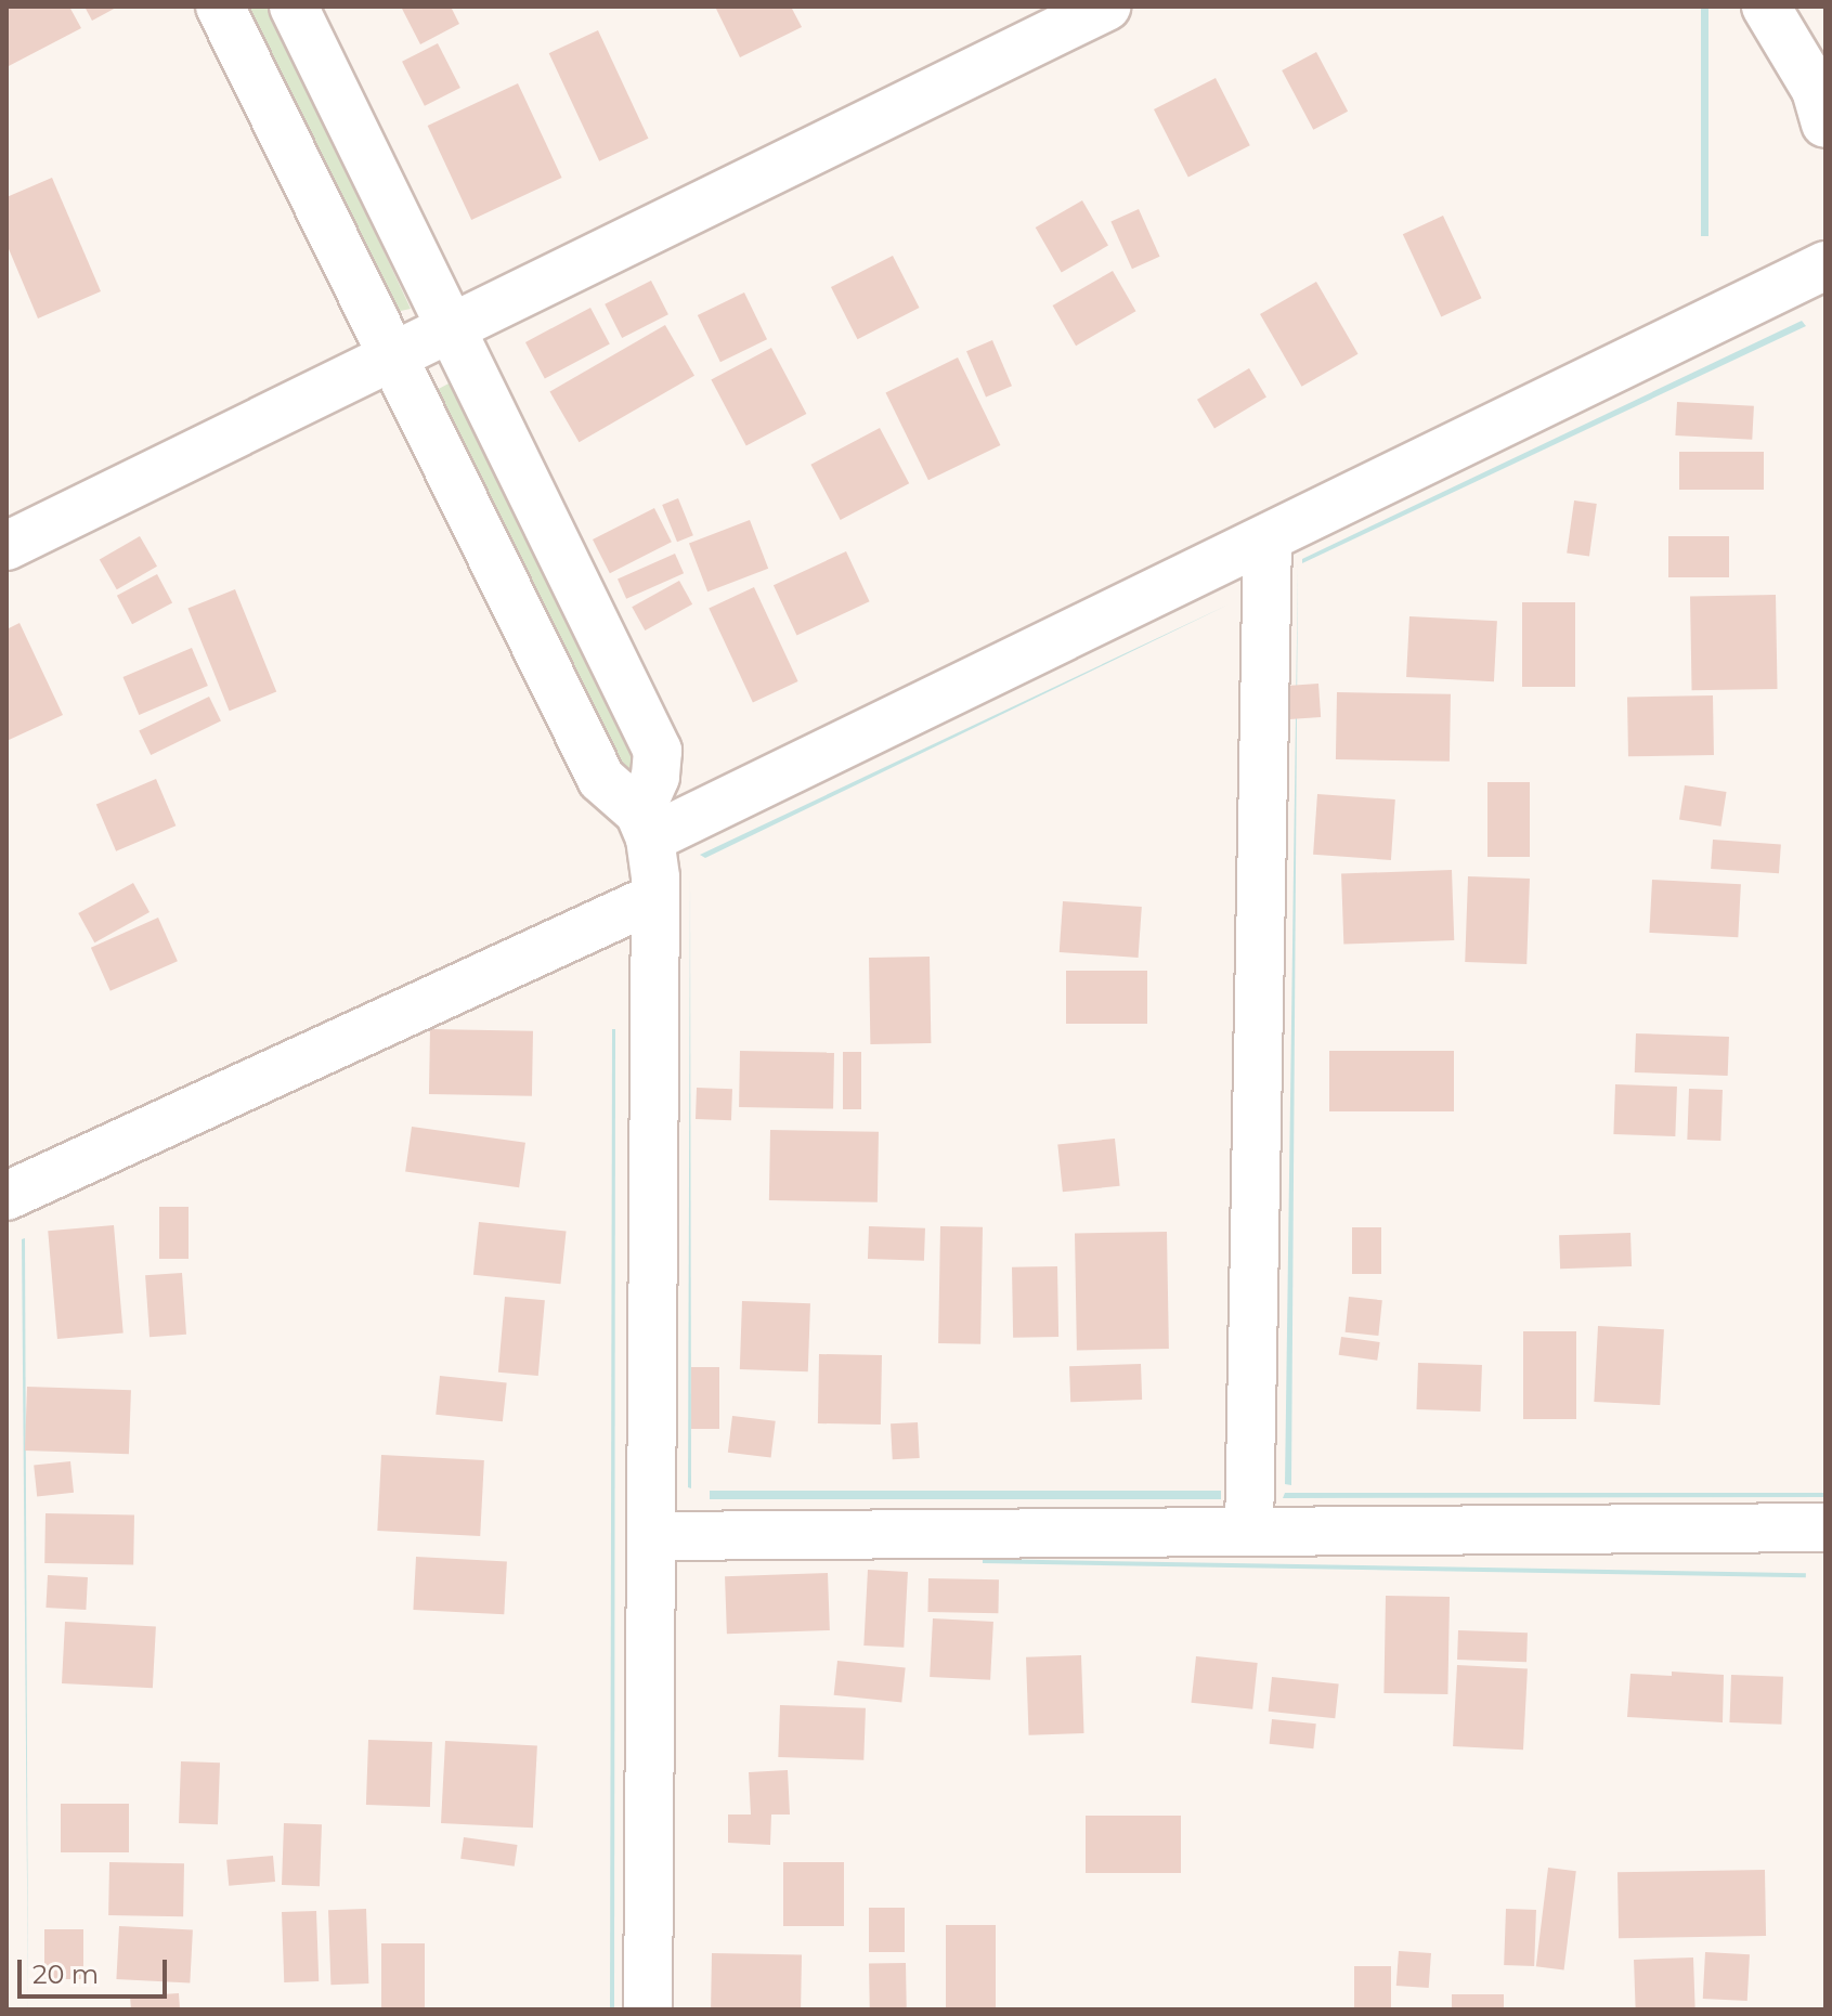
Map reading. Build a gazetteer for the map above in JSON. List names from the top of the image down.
{
  "scale_bar": "20 m"
}
